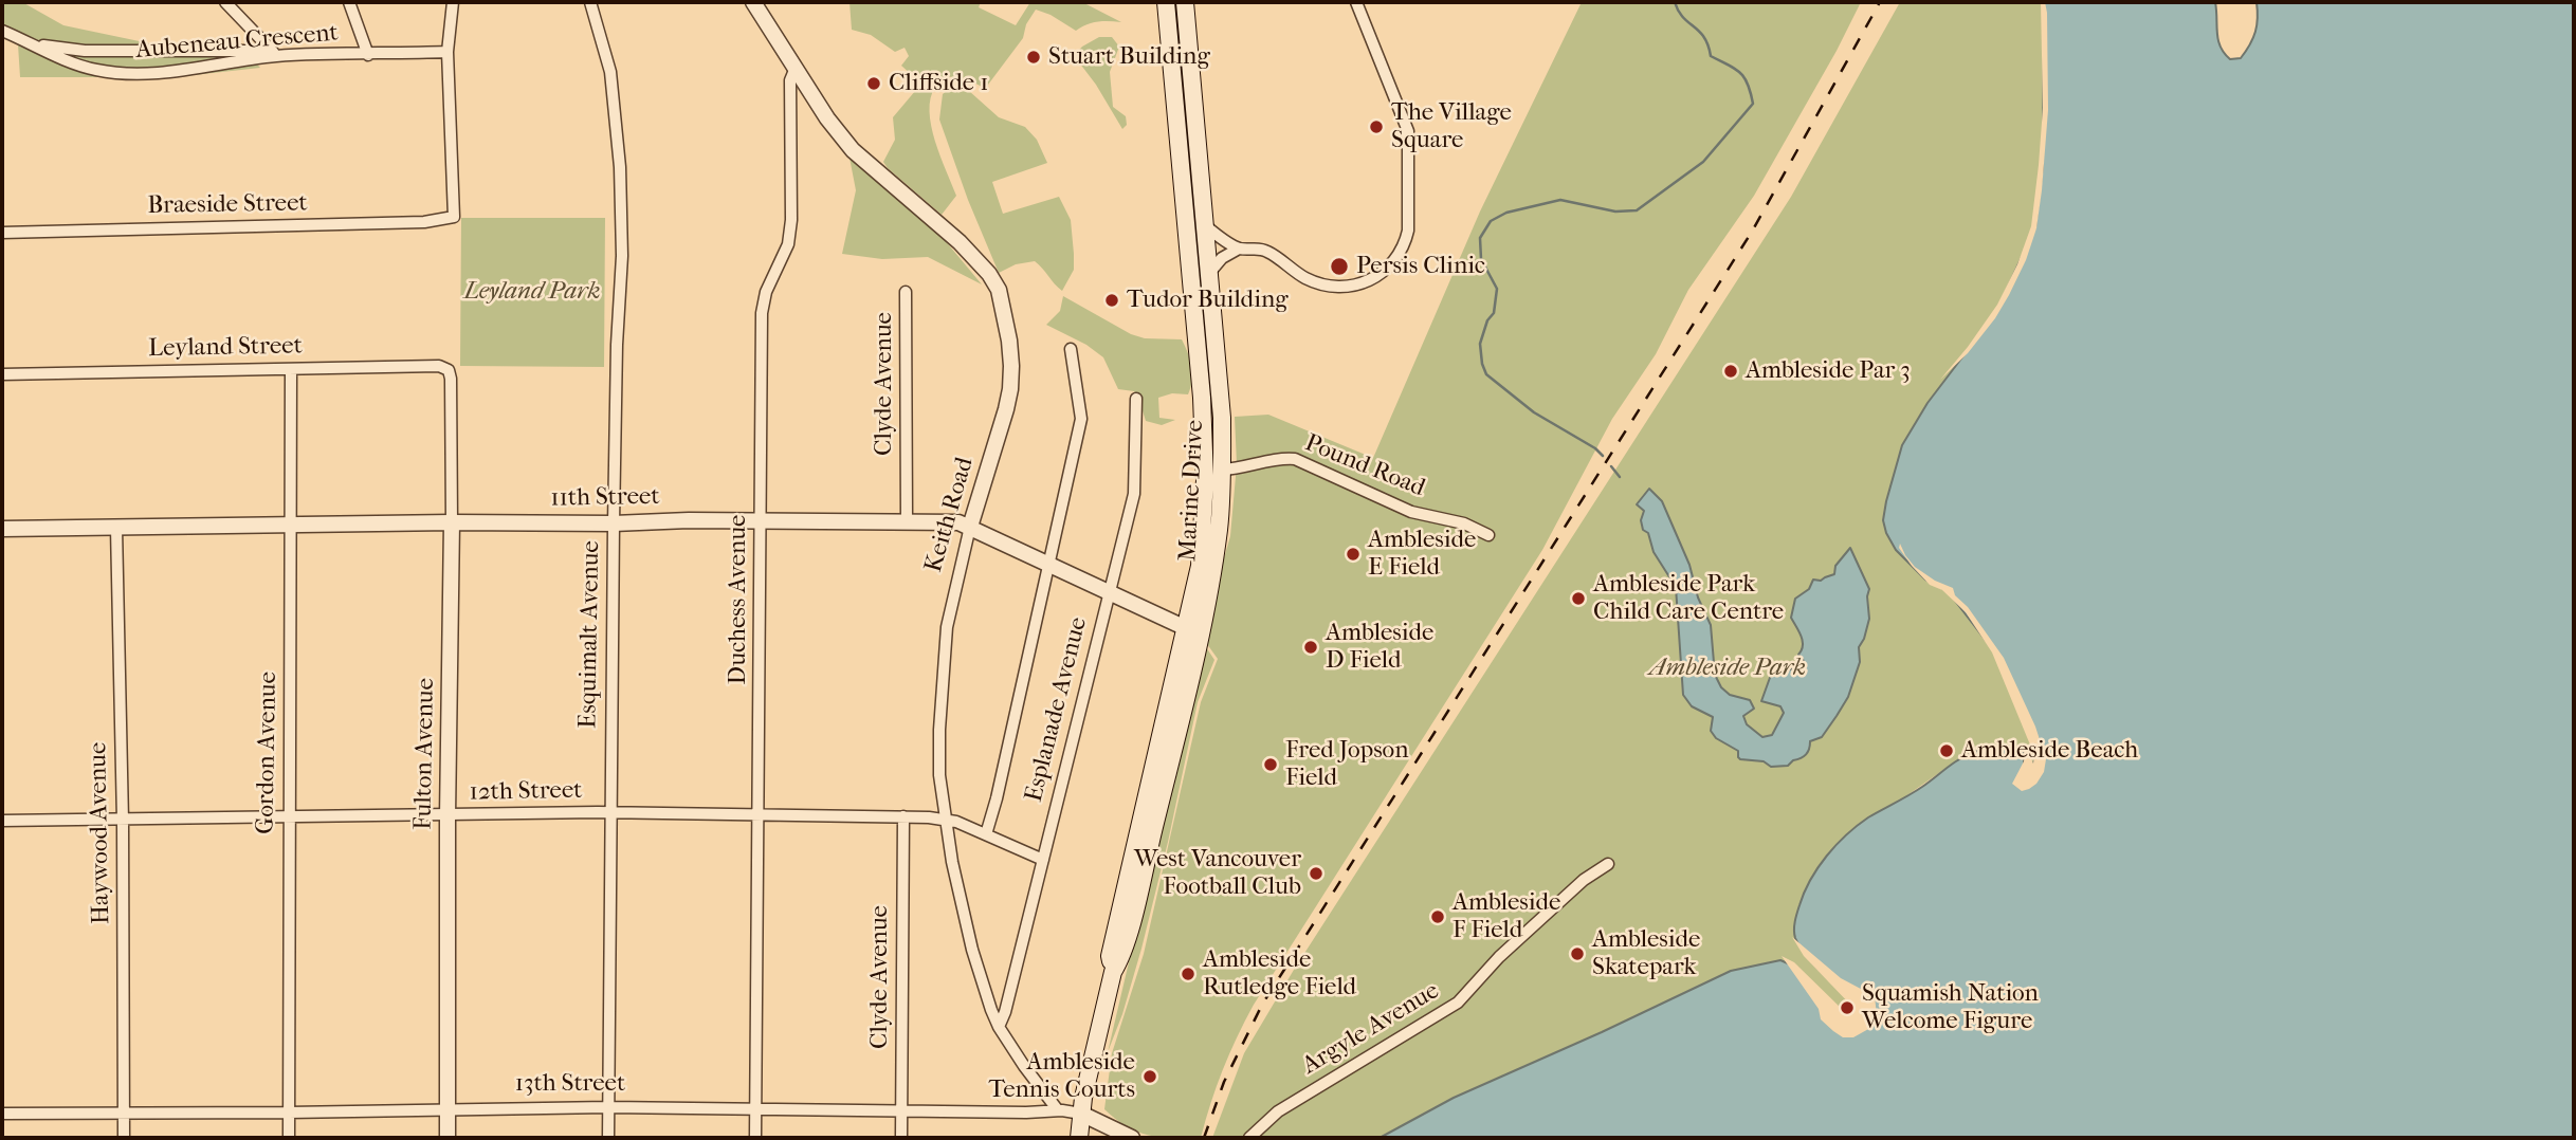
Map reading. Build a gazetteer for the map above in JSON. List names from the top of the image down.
{
  "streets": {
    "main road": ["Marine Drive"],
    "street": [
      "Aubeneau Crescent",
      "Braeside Street",
      "Leyland Street",
      "Clyde Avenue",
      "Pound Road",
      "11th Street",
      "Keith Road",
      "Duchess Avenue",
      "Esquimalt Avenue",
      "Esplanade Avenue",
      "Gordon Avenue",
      "Fulton Avenue",
      "12th Street",
      "Haywood Avenue",
      "Argyle Avenue",
      "13th Street"
    ]
  },
  "crossings": [
    ["Aubeneau Crescent", "Braeside Street"],
    ["Leyland Street", "Gordon Avenue"],
    ["Leyland Street", "Fulton Avenue"],
    ["Clyde Avenue", "11th Street"],
    ["Clyde Avenue", "12th Street"],
    ["Clyde Avenue", "13th Street"],
    ["Pound Road", "Marine Drive"],
    ["Marine Drive", "11th Street"],
    ["Marine Drive", "13th Street"],
    ["11th Street", "Keith Road"],
    ["11th Street", "Duchess Avenue"],
    ["11th Street", "Esquimalt Avenue"],
    ["11th Street", "Esplanade Avenue"],
    ["11th Street", "Gordon Avenue"],
    ["11th Street", "Fulton Avenue"],
    ["11th Street", "Haywood Avenue"],
    ["Keith Road", "Duchess Avenue"],
    ["Keith Road", "Esplanade Avenue"],
    ["Keith Road", "12th Street"],
    ["Keith Road", "13th Street"],
    ["Duchess Avenue", "12th Street"],
    ["Duchess Avenue", "13th Street"],
    ["Esquimalt Avenue", "12th Street"],
    ["Esquimalt Avenue", "13th Street"],
    ["Esplanade Avenue", "12th Street"],
    ["Gordon Avenue", "12th Street"],
    ["Gordon Avenue", "13th Street"],
    ["Fulton Avenue", "12th Street"],
    ["Fulton Avenue", "13th Street"],
    ["12th Street", "Haywood Avenue"],
    ["Haywood Avenue", "13th Street"]
  ],
  "parks": ["Leyland Park", "Ambleside Park"],
  "places": [
    "Stuart Building",
    "Cliffside 1",
    "The Village Square",
    "Persis Clinic",
    "Tudor Building",
    "Ambleside Par 3",
    "Ambleside E Field",
    "Ambleside Park Child Care Centre",
    "Ambleside D Field",
    "Ambleside Beach",
    "Fred Jopson Field",
    "West Vancouver Football Club",
    "Ambleside F Field",
    "Ambleside Skatepark",
    "Ambleside Rutledge Field",
    "Squamish Nation Welcome Figure",
    "Ambleside Tennis Courts"
  ]
}
